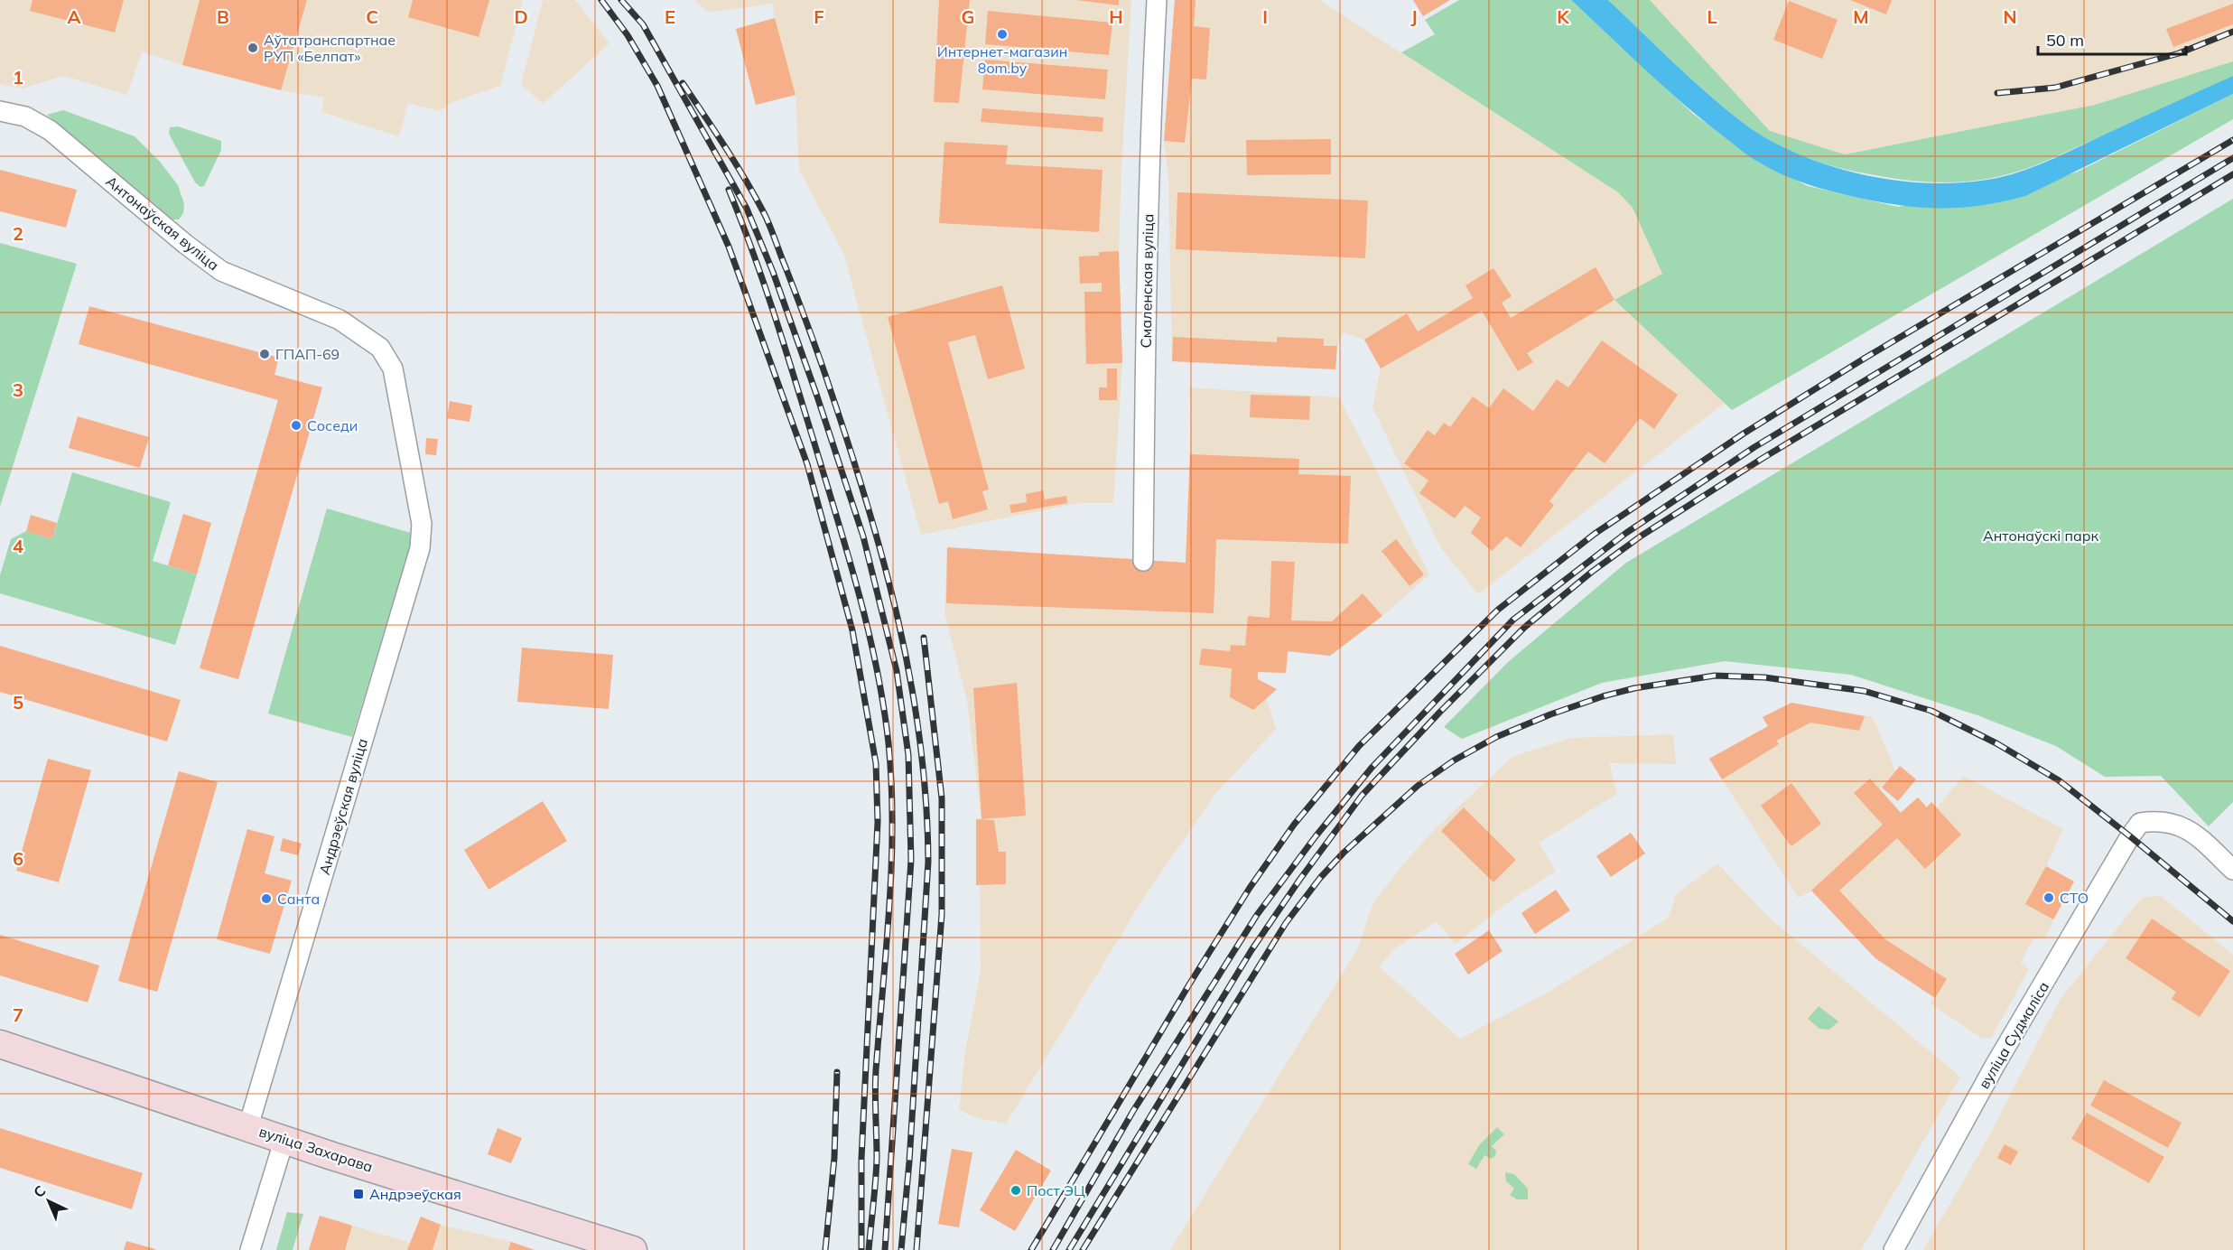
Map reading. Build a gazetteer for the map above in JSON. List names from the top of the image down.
{
  "streets": {
    "main road": ["вуліца Захарава"],
    "street": [
      "Антонаўская вуліца",
      "Смаленская вуліца",
      "Андрэеўская вуліца",
      "вуліца Судмаліса"
    ]
  },
  "crossings": [
    ["Антонаўская вуліца", "Андрэеўская вуліца"],
    ["Андрэеўская вуліца", "вуліца Захарава"]
  ],
  "parks": ["Антонаўскі парк"],
  "places": {
    "other": [
      "Интернет-магазин 8om.by",
      "Аўтатранспартнае РУП «Белпат»",
      "ГПАП-69",
      "Соседи",
      "СТО",
      "Санта",
      "Пост ЭЦ"
    ],
    "transit": ["Андрэеўская"]
  },
  "scale_bar": "50 m",
  "north": "top left",
  "grid": {
    "columns": [
      "A",
      "B",
      "C",
      "D",
      "E",
      "F",
      "G",
      "H",
      "I",
      "J",
      "K",
      "L",
      "M",
      "N"
    ],
    "rows": [
      "1",
      "2",
      "3",
      "4",
      "5",
      "6",
      "7"
    ]
  }
}
